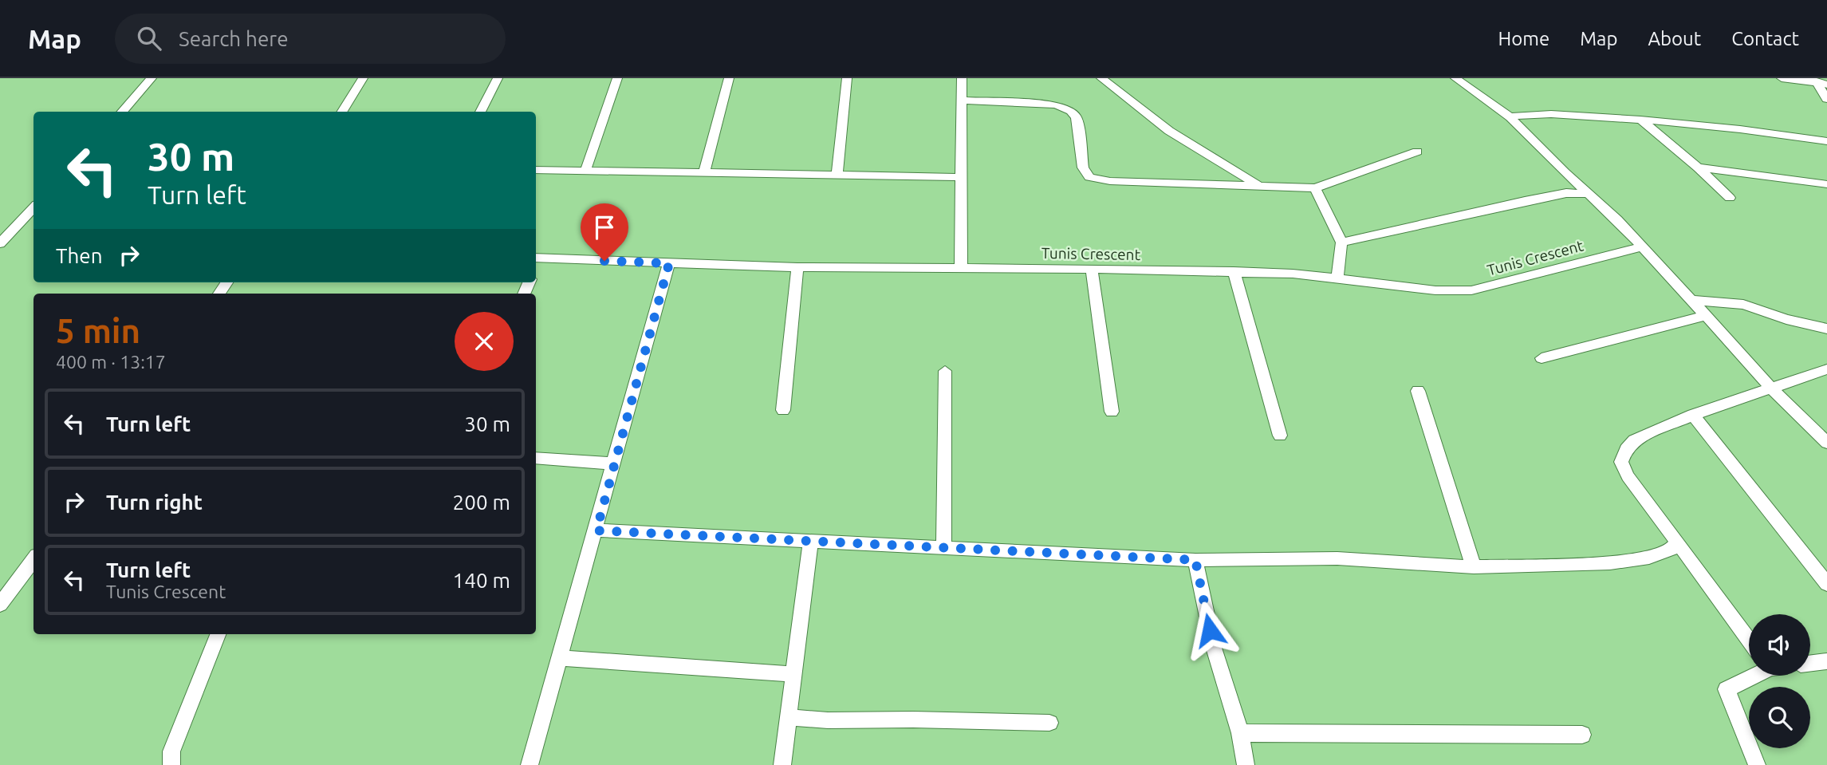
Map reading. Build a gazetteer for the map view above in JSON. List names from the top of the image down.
{
  "streets": {
    "street": ["Tunis Crescent"]
  },
  "page": {
    "header": "Map",
    "search": "Search here",
    "nav": [
      "Home",
      "Map",
      "About",
      "Contact"
    ],
    "turn": ["30 m", "Turn left"],
    "then": "Then",
    "heading": ["5 min", "400 m · 13:17"],
    "list": [
      {
        "name": "Turn left",
        "value": "30 m"
      },
      {
        "name": "Turn right",
        "value": "200 m"
      },
      {
        "name": "Turn left",
        "note": "Tunis Crescent",
        "value": "140 m"
      }
    ]
  }
}
